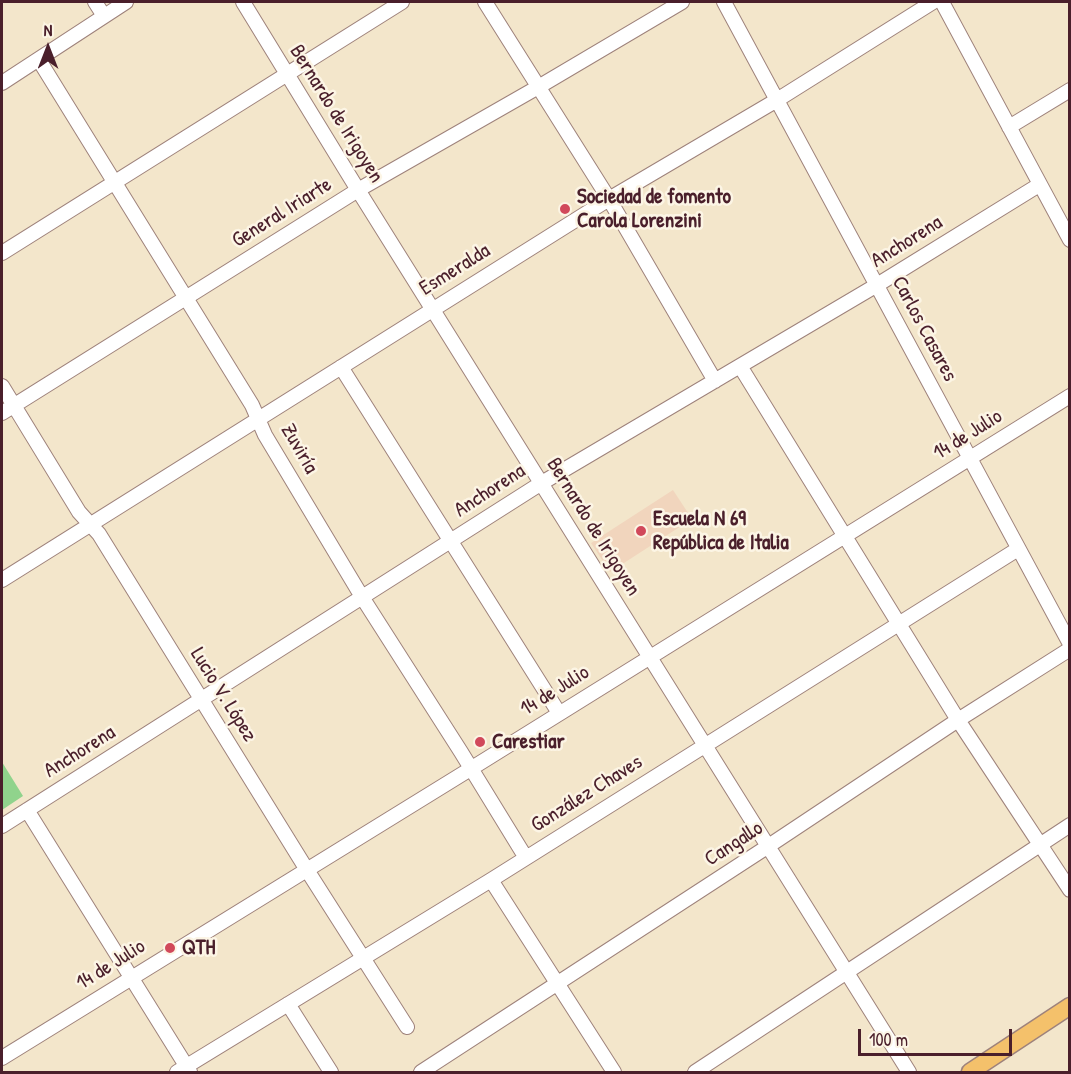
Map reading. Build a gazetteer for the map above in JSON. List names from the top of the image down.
{
  "streets": {
    "street": [
      "Bernardo de Irigoyen",
      "General Iriarte",
      "Anchorena",
      "Esmeralda",
      "Carlos Casares",
      "14 de Julio",
      "Zuviría",
      "Lucio V. López",
      "González Chaves",
      "Cangallo"
    ]
  },
  "crossings": [
    ["Bernardo de Irigoyen", "General Iriarte"],
    ["Bernardo de Irigoyen", "Anchorena"],
    ["Bernardo de Irigoyen", "Esmeralda"],
    ["Bernardo de Irigoyen", "14 de Julio"],
    ["Bernardo de Irigoyen", "González Chaves"],
    ["Bernardo de Irigoyen", "Cangallo"],
    ["General Iriarte", "Zuviría"],
    ["General Iriarte", "Lucio V. López"],
    ["Anchorena", "Carlos Casares"],
    ["Anchorena", "Zuviría"],
    ["Anchorena", "Lucio V. López"],
    ["Esmeralda", "Carlos Casares"],
    ["Esmeralda", "Zuviría"],
    ["Esmeralda", "Lucio V. López"],
    ["Carlos Casares", "14 de Julio"],
    ["Carlos Casares", "González Chaves"],
    ["14 de Julio", "Zuviría"],
    ["14 de Julio", "Lucio V. López"],
    ["Zuviría", "González Chaves"],
    ["Lucio V. López", "González Chaves"]
  ],
  "places": [
    "Sociedad de fomento Carola Lorenzini",
    "Escuela N 69 República de Italia",
    "Carestiar",
    "QTH"
  ],
  "scale_bar": "100 m",
  "north": "top"
}
